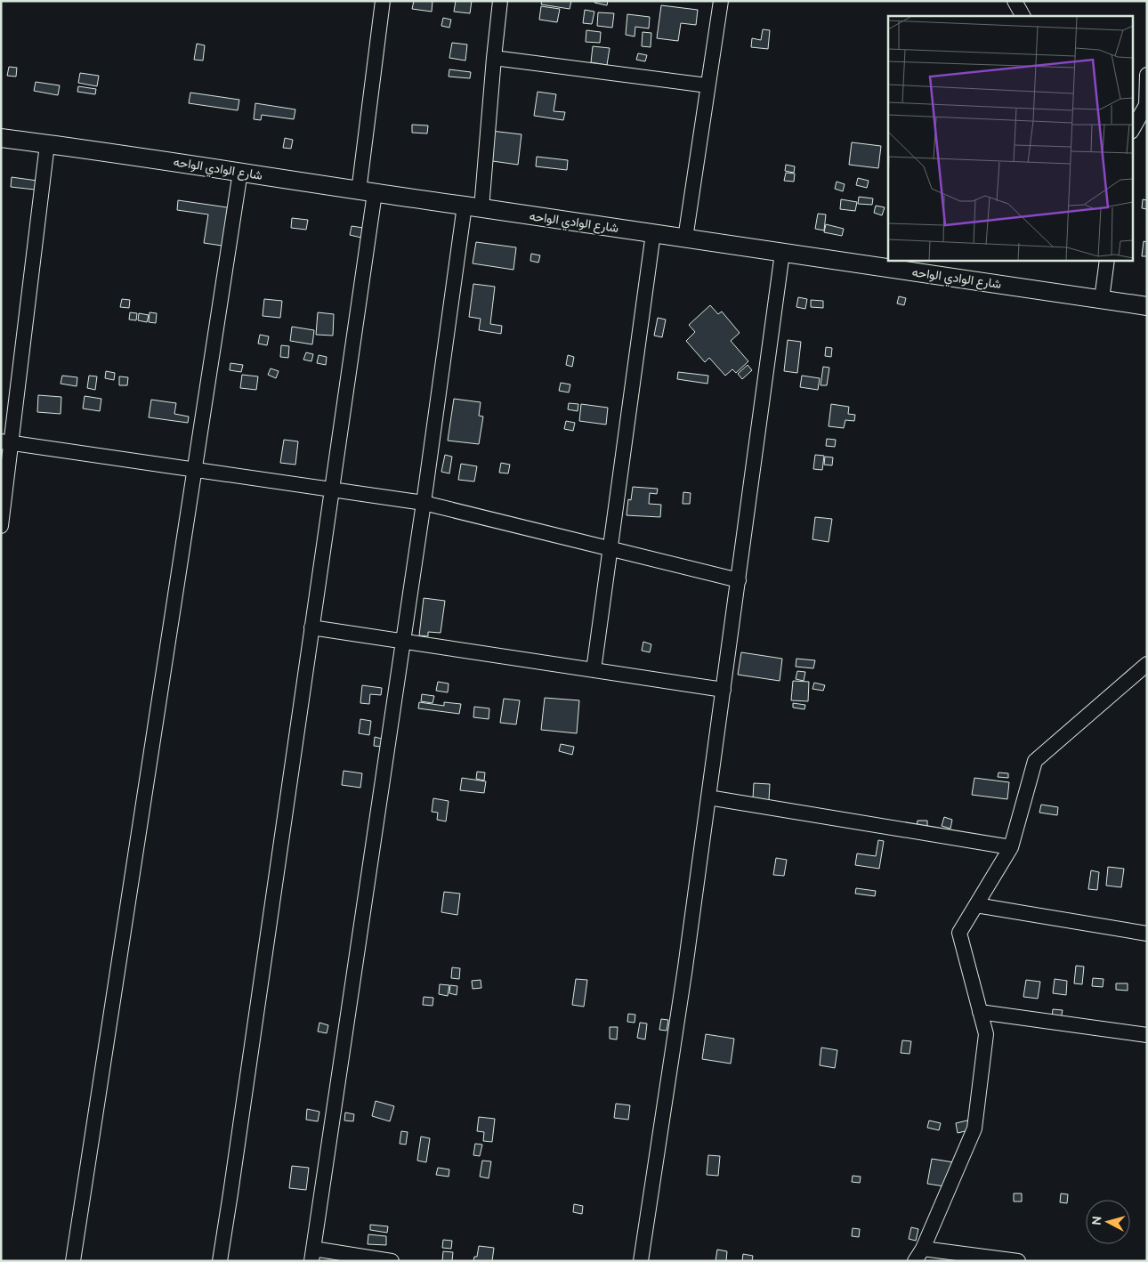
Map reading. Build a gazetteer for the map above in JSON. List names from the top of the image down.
{
  "streets": {
    "main road": ["شارع الوادي الواحه"]
  },
  "north": "left"
}
